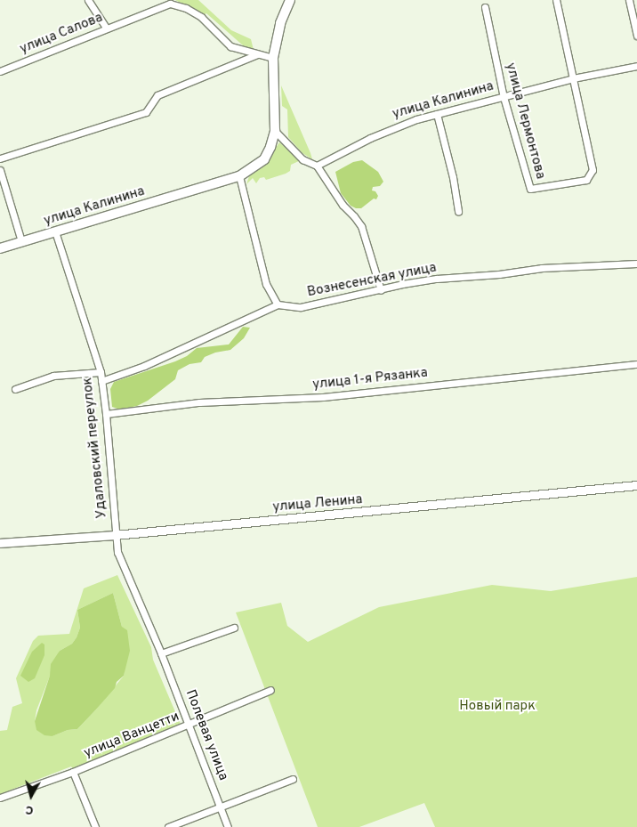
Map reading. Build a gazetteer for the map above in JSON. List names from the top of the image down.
{
  "streets": {
    "main road": ["улица Калинина"],
    "street": [
      "улица Салова",
      "улица Лермонтова",
      "Вознесенская улица",
      "улица 1-я Рязанка",
      "Удаловский переулок",
      "улица Ленина",
      "улица Ванцетти",
      "Полевая улица"
    ]
  },
  "crossings": [
    ["улица Салова", "улица Калинина"],
    ["улица Калинина", "улица Лермонтова"],
    ["улица Калинина", "Удаловский переулок"],
    ["улица 1-я Рязанка", "Удаловский переулок"],
    ["Удаловский переулок", "улица Ленина"],
    ["Удаловский переулок", "Полевая улица"],
    ["улица Ленина", "Полевая улица"],
    ["улица Ванцетти", "Полевая улица"]
  ],
  "parks": ["Новый парк"],
  "north": "bottom"
}
